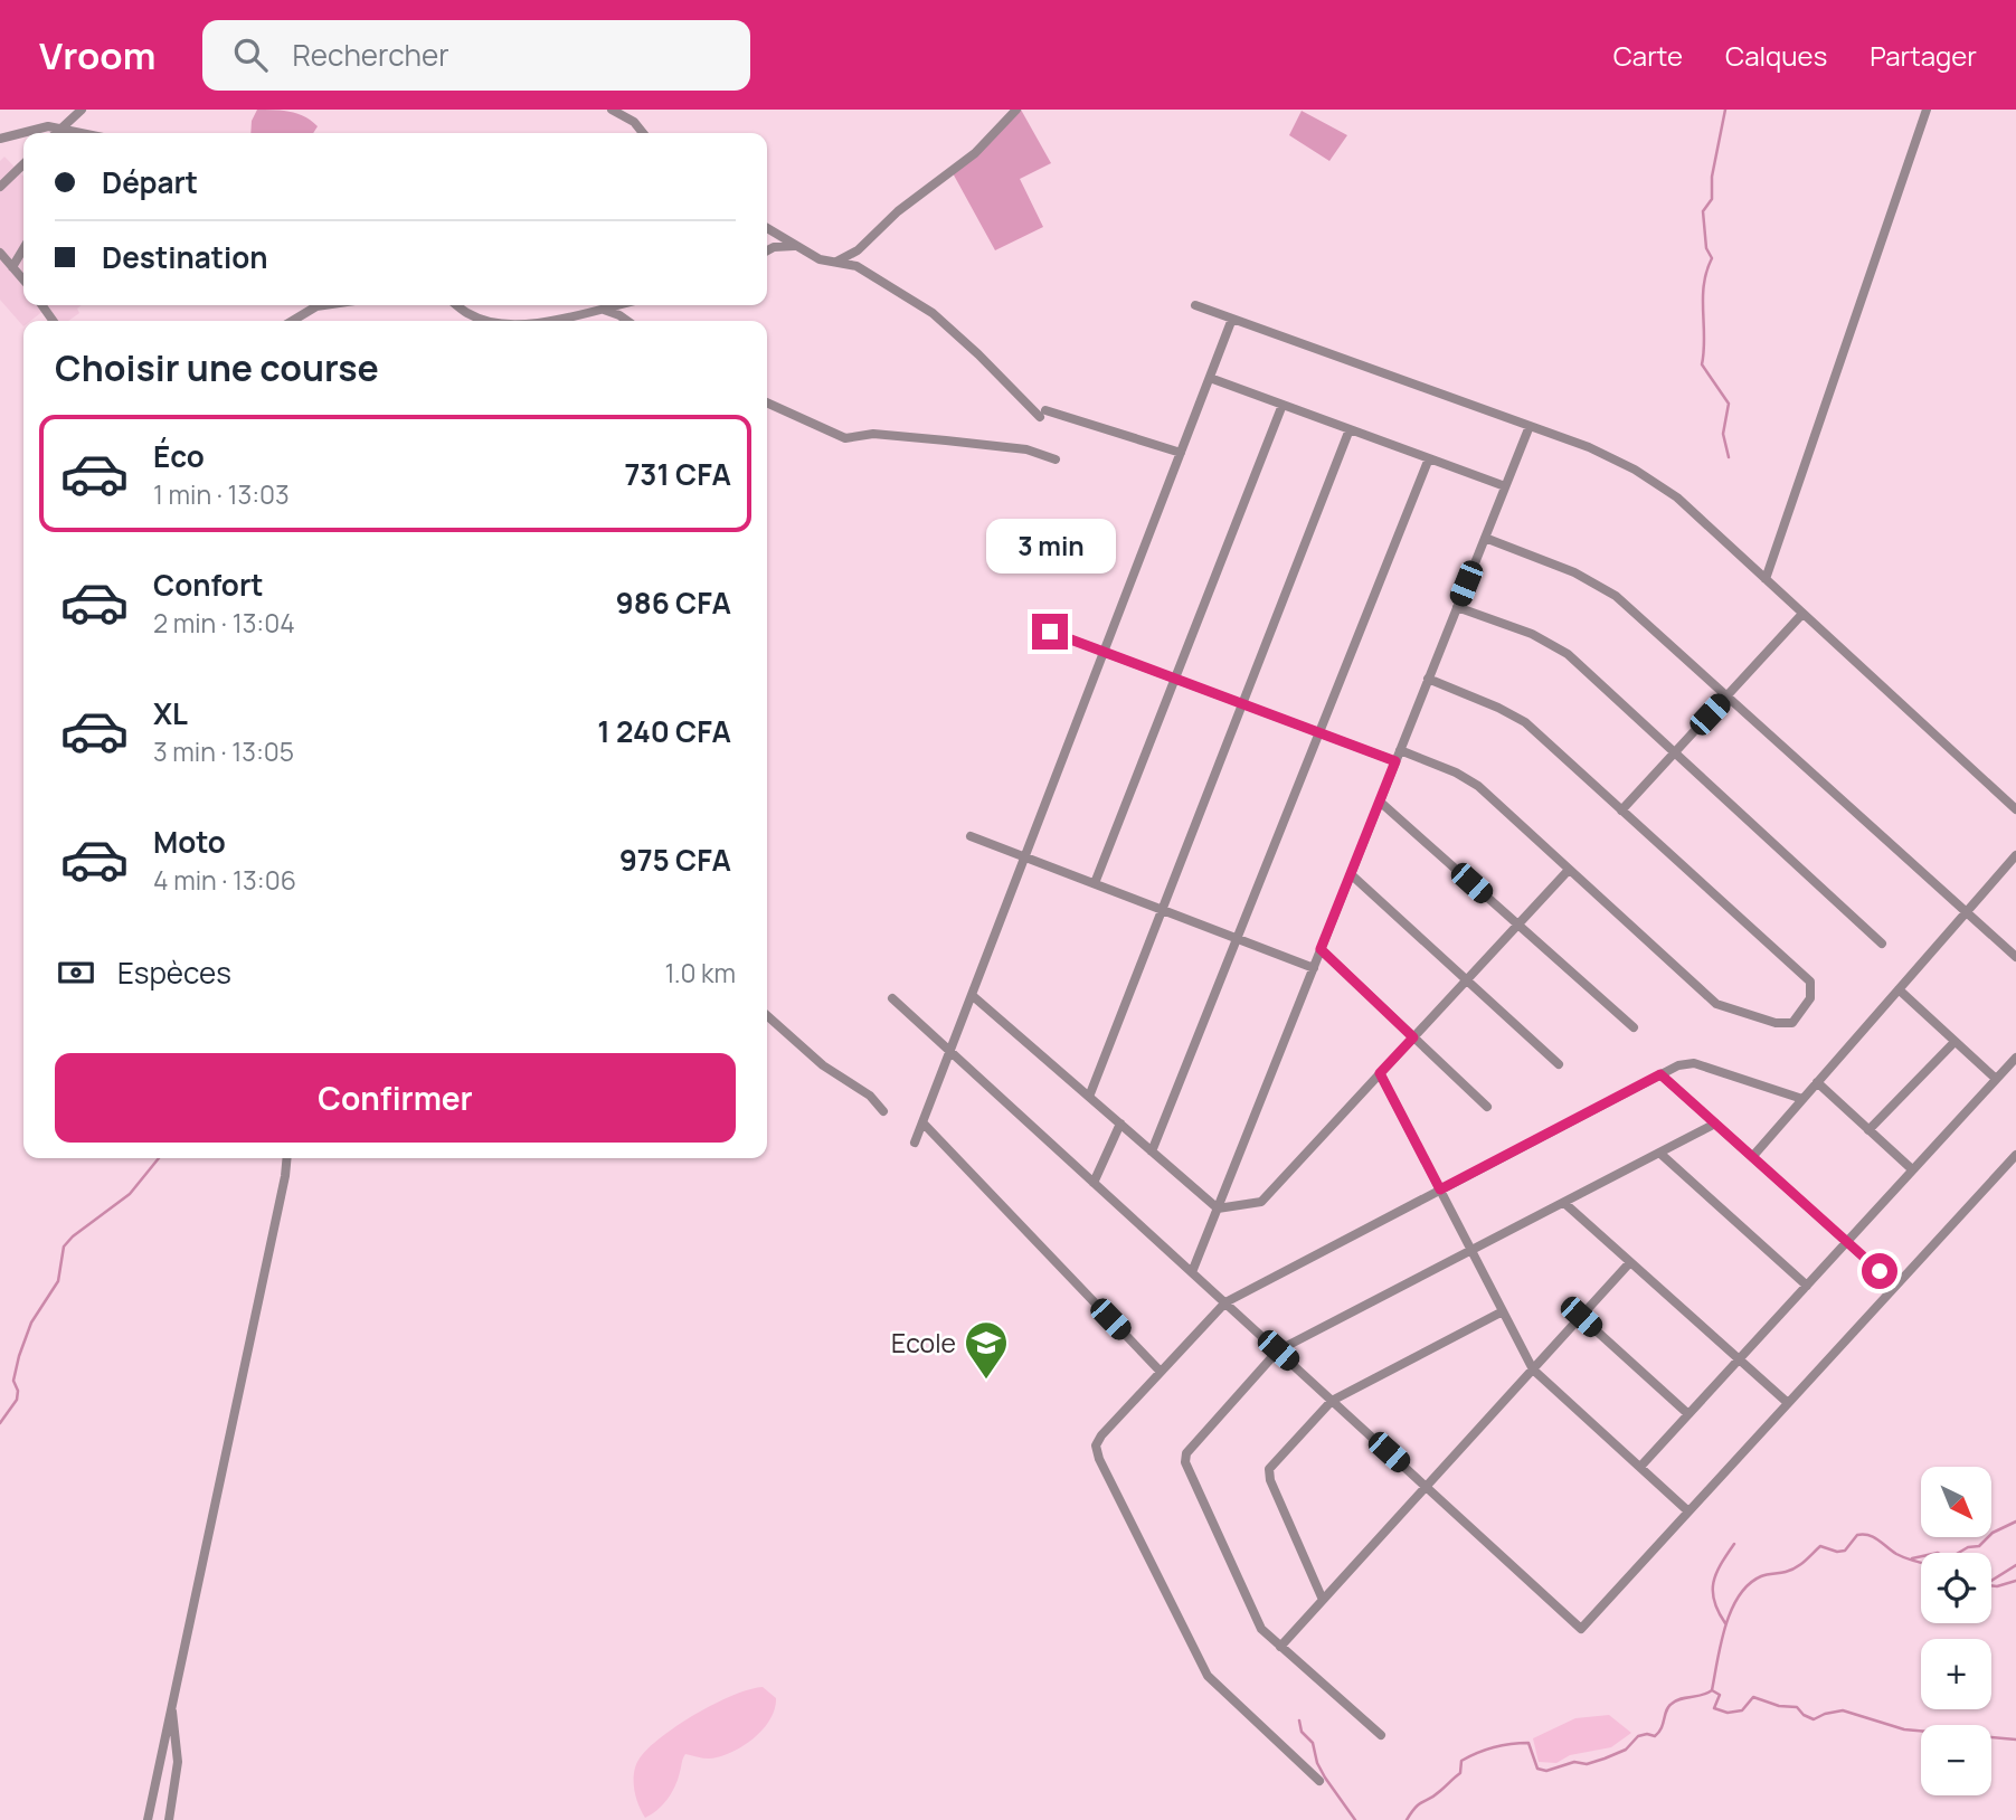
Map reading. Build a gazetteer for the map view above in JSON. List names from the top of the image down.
{
  "places": {
    "school or university": ["Ecole"]
  },
  "north": "bottom right",
  "page": {
    "header": "Vroom",
    "search": "Rechercher",
    "nav": ["Carte", "Calques", "Partager"],
    "banner": ["Départ", "Destination"],
    "heading": "Choisir une course",
    "list": [
      {
        "name": "Éco",
        "note": "1 min · 13:03",
        "value": "731 CFA"
      },
      {
        "name": "Confort",
        "note": "2 min · 13:04",
        "value": "986 CFA"
      },
      {
        "name": "XL",
        "note": "3 min · 13:05",
        "value": "1 240 CFA"
      },
      {
        "name": "Moto",
        "note": "4 min · 13:06",
        "value": "975 CFA"
      }
    ],
    "bubble": "3 min",
    "pay": ["Espèces", "1.0 km"],
    "buttons": "Confirmer",
    "map_buttons": ["+", "−"]
  }
}
